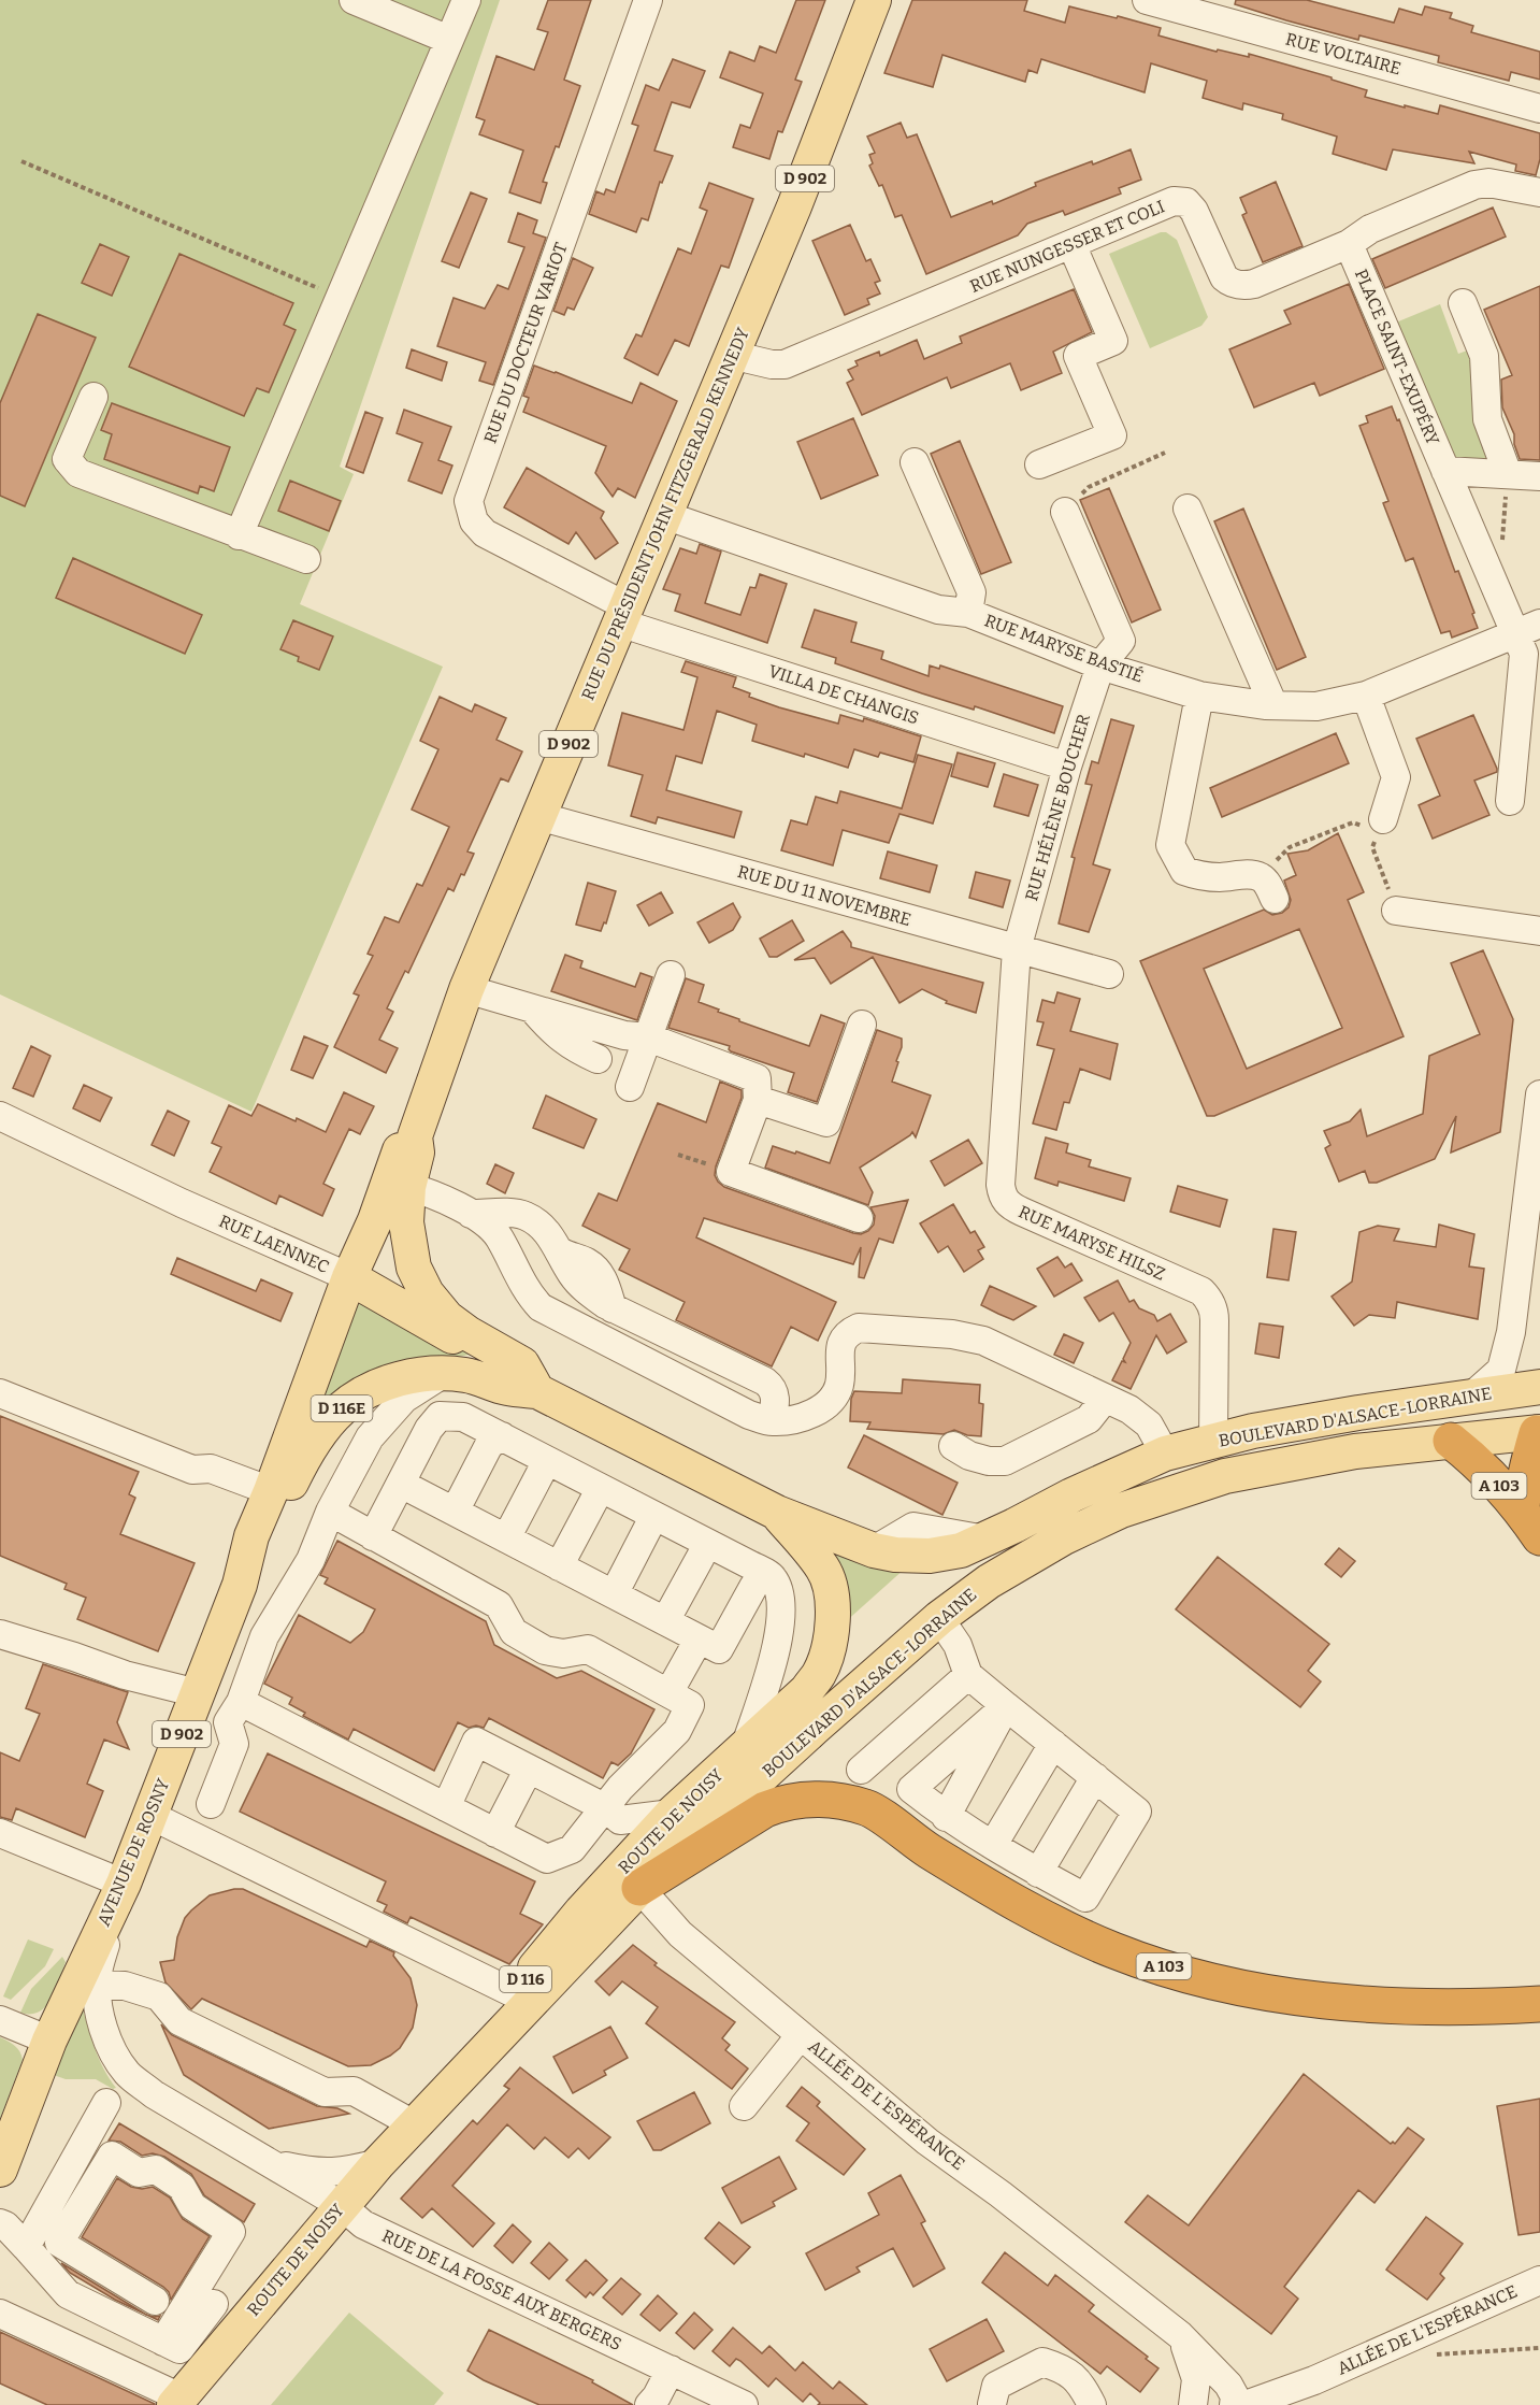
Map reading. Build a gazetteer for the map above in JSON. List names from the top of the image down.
{
  "streets": {
    "highway": ["A 103"],
    "main road": [
      "D 902",
      "RUE DU PRÉSIDENT JOHN FITZGERALD KENNEDY",
      "RUE LAENNEC",
      "D 116E",
      "BOULEVARD D'ALSACE-LORRAINE",
      "ROUTE DE NOISY",
      "AVENUE DE ROSNY",
      "D 116"
    ],
    "street": [
      "RUE VOLTAIRE",
      "RUE NUNGESSER ET COLI",
      "RUE DU DOCTEUR VARIOT",
      "PLACE SAINT-EXUPÉRY",
      "RUE MARYSE BASTIÉ",
      "VILLA DE CHANGIS",
      "RUE HÉLÈNE BOUCHER",
      "RUE DU 11 NOVEMBRE",
      "RUE MARYSE HILSZ",
      "ALLÉE DE L'ESPÉRANCE",
      "RUE DE LA FOSSE AUX BERGERS"
    ]
  },
  "crossings": [
    ["D 902", "RUE DU PRÉSIDENT JOHN FITZGERALD KENNEDY"],
    ["D 902", "RUE LAENNEC"],
    ["D 902", "AVENUE DE ROSNY"],
    ["RUE NUNGESSER ET COLI", "PLACE SAINT-EXUPÉRY"],
    ["RUE NUNGESSER ET COLI", "RUE DU PRÉSIDENT JOHN FITZGERALD KENNEDY"],
    ["RUE DU DOCTEUR VARIOT", "RUE DU PRÉSIDENT JOHN FITZGERALD KENNEDY"],
    ["RUE DU DOCTEUR VARIOT", "VILLA DE CHANGIS"],
    ["PLACE SAINT-EXUPÉRY", "RUE MARYSE BASTIÉ"],
    ["RUE DU PRÉSIDENT JOHN FITZGERALD KENNEDY", "RUE MARYSE BASTIÉ"],
    ["RUE DU PRÉSIDENT JOHN FITZGERALD KENNEDY", "VILLA DE CHANGIS"],
    ["RUE DU PRÉSIDENT JOHN FITZGERALD KENNEDY", "RUE DU 11 NOVEMBRE"],
    ["RUE MARYSE BASTIÉ", "RUE HÉLÈNE BOUCHER"],
    ["VILLA DE CHANGIS", "RUE HÉLÈNE BOUCHER"],
    ["RUE HÉLÈNE BOUCHER", "RUE DU 11 NOVEMBRE"],
    ["RUE HÉLÈNE BOUCHER", "RUE MARYSE HILSZ"],
    ["RUE DU 11 NOVEMBRE", "RUE MARYSE HILSZ"],
    ["RUE MARYSE HILSZ", "BOULEVARD D'ALSACE-LORRAINE"],
    ["RUE LAENNEC", "BOULEVARD D'ALSACE-LORRAINE"],
    ["RUE LAENNEC", "ROUTE DE NOISY"],
    ["RUE LAENNEC", "AVENUE DE ROSNY"],
    ["BOULEVARD D'ALSACE-LORRAINE", "A 103"],
    ["BOULEVARD D'ALSACE-LORRAINE", "ROUTE DE NOISY"],
    ["BOULEVARD D'ALSACE-LORRAINE", "ALLÉE DE L'ESPÉRANCE"],
    ["A 103", "ROUTE DE NOISY"],
    ["A 103", "ALLÉE DE L'ESPÉRANCE"],
    ["ROUTE DE NOISY", "ALLÉE DE L'ESPÉRANCE"],
    ["ROUTE DE NOISY", "RUE DE LA FOSSE AUX BERGERS"],
    ["AVENUE DE ROSNY", "RUE DE LA FOSSE AUX BERGERS"]
  ]
}
